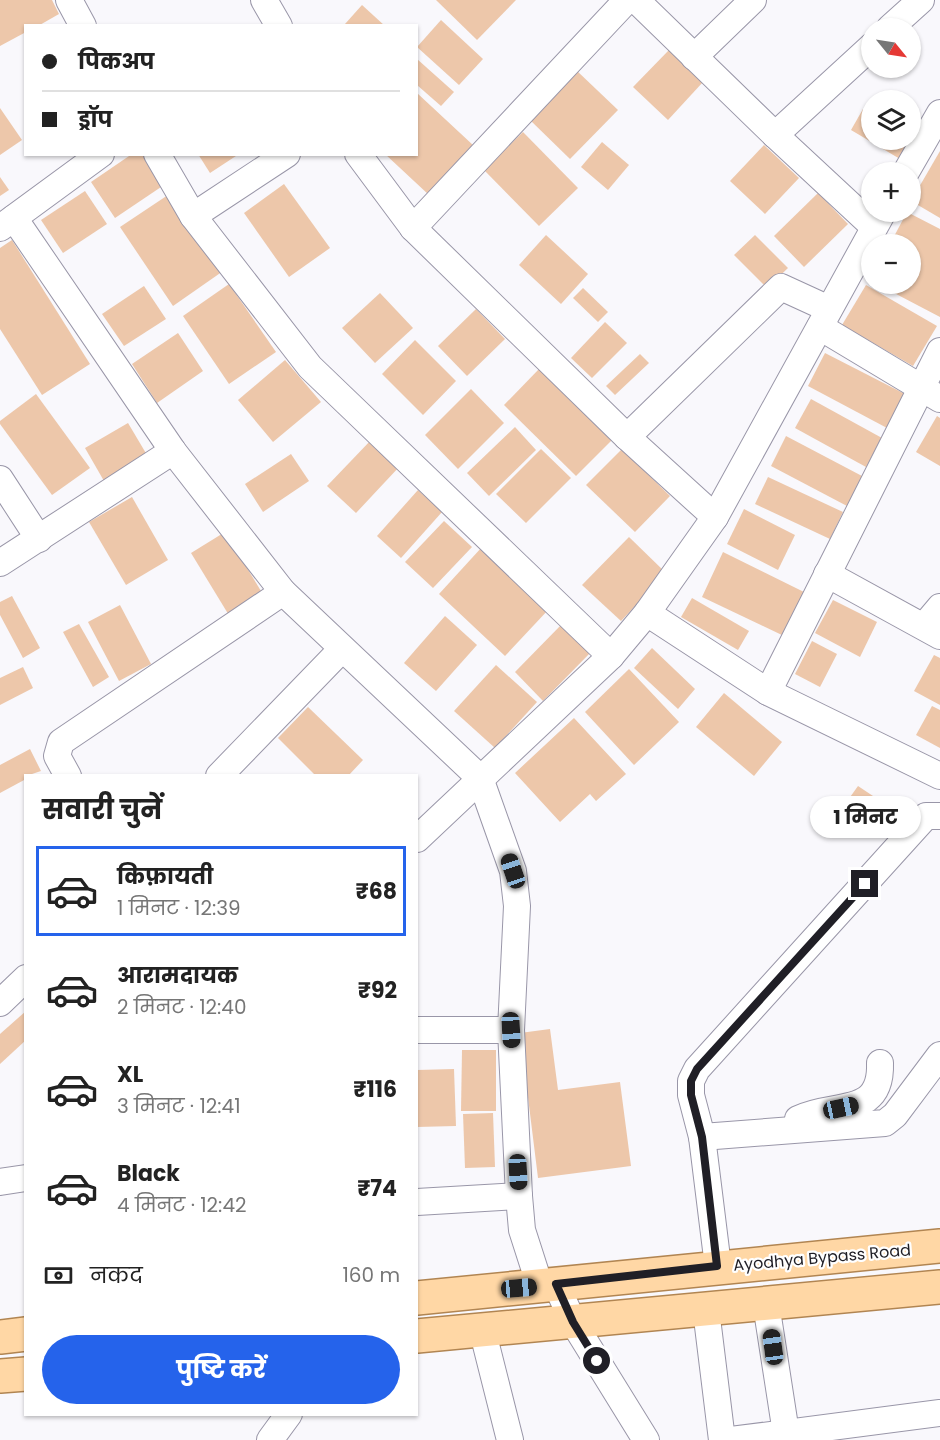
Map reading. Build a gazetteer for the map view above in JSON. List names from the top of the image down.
{
  "streets": {
    "main road": ["Ayodhya Bypass Road"]
  },
  "north": "bottom right",
  "page": {
    "map_buttons": ["+", "−"],
    "banner": ["पिकअप", "ड्रॉप"],
    "heading": "सवारी चुनें",
    "bubble": "1 मिनट",
    "list": [
      {
        "name": "किफ़ायती",
        "note": "1 मिनट · 12:39",
        "value": "₹68"
      },
      {
        "name": "आरामदायक",
        "note": "2 मिनट · 12:40",
        "value": "₹92"
      },
      {
        "name": "XL",
        "note": "3 मिनट · 12:41",
        "value": "₹116"
      },
      {
        "name": "Black",
        "note": "4 मिनट · 12:42",
        "value": "₹74"
      }
    ],
    "pay": ["नकद", "160 m"],
    "buttons": "पुष्टि करें"
  }
}
